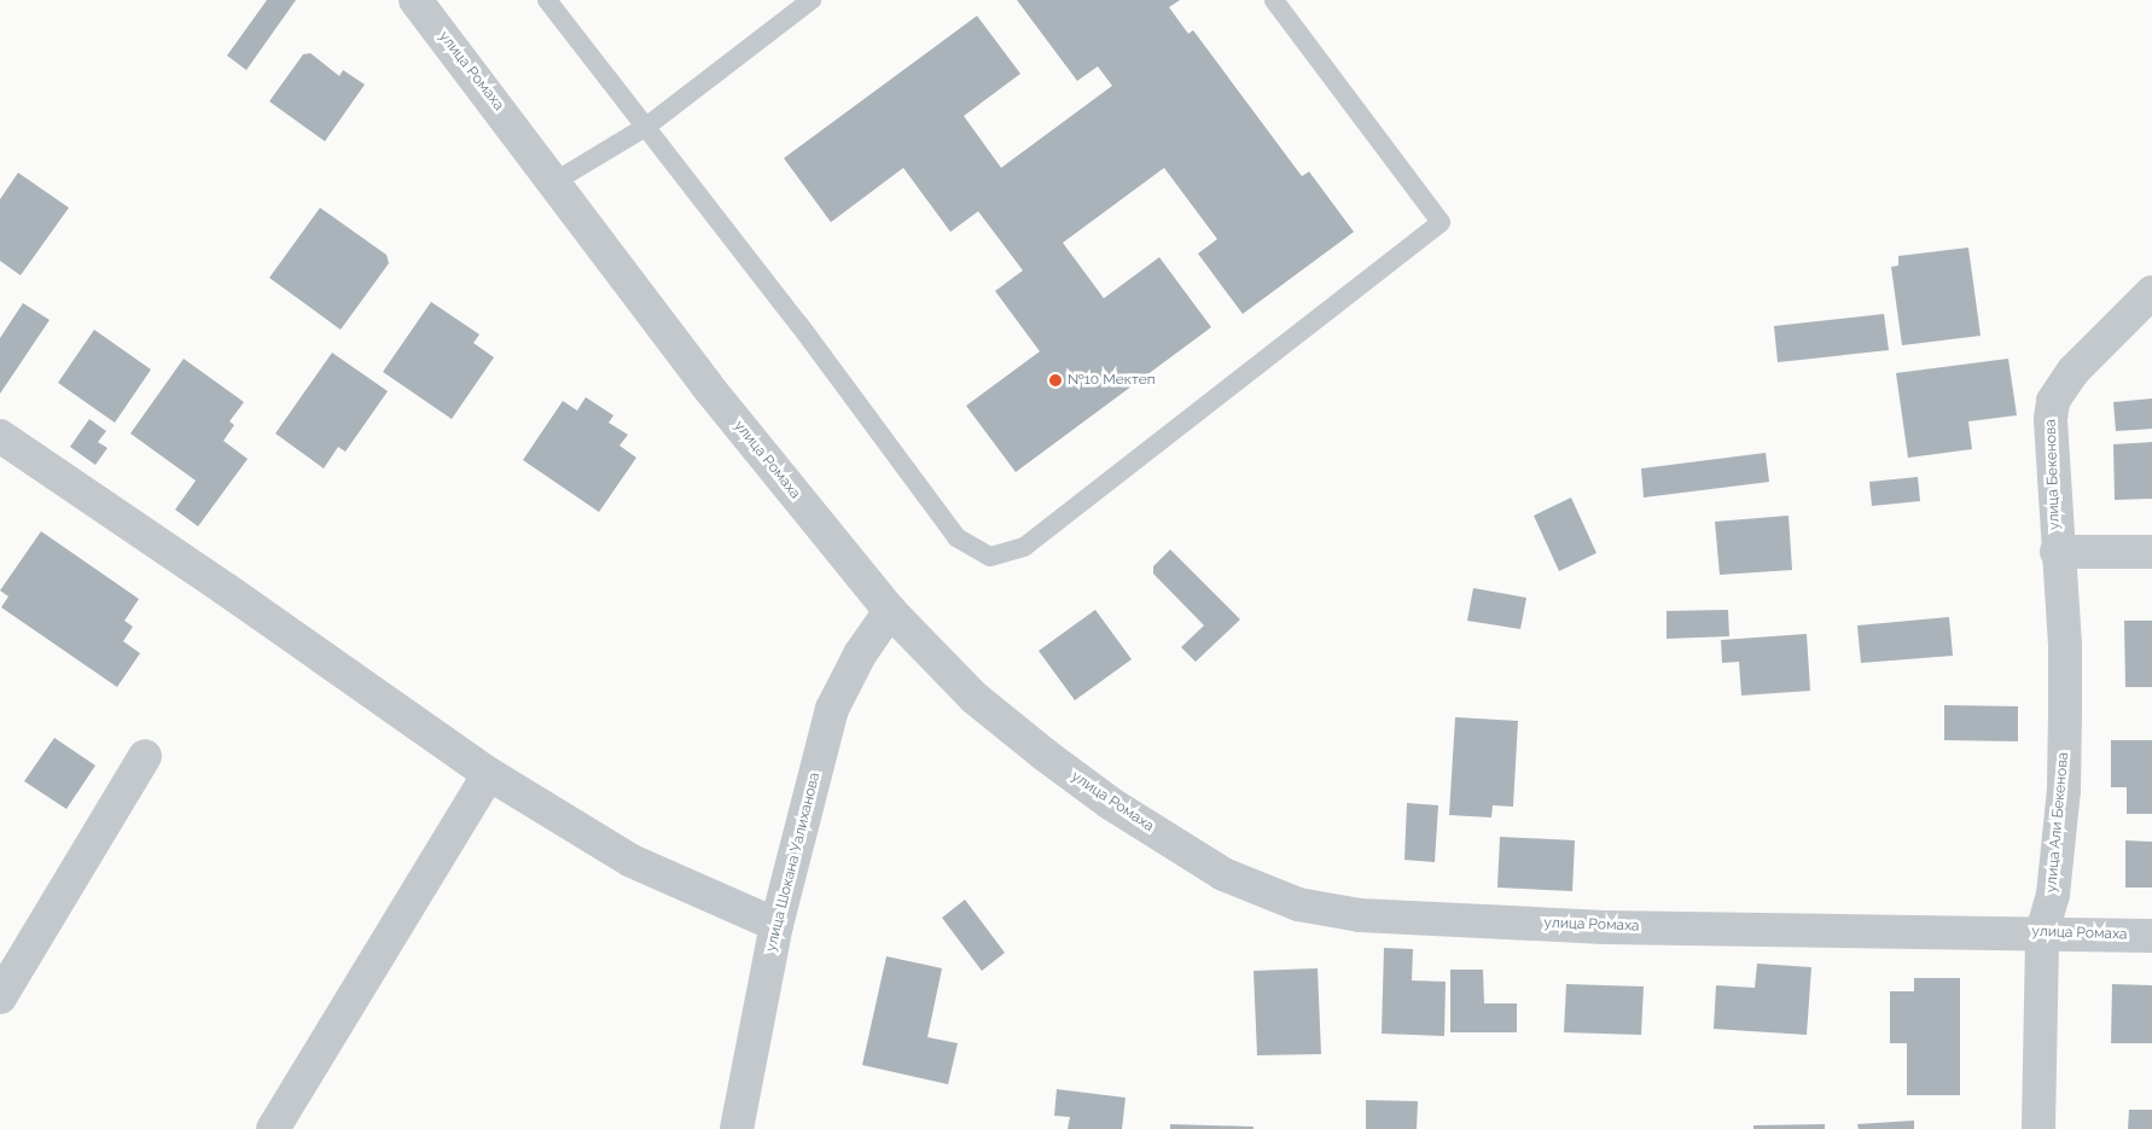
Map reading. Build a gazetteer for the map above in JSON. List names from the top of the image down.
{
  "streets": {
    "street": [
      "улица Ромаха",
      "улица Бекенова",
      "улица Али Бекенова",
      "улица Шокана Уалиханова"
    ]
  },
  "crossings": [
    ["улица Ромаха", "улица Али Бекенова"],
    ["улица Ромаха", "улица Шокана Уалиханова"],
    ["улица Бекенова", "улица Али Бекенова"]
  ],
  "places": ["№10 Мектеп"]
}
